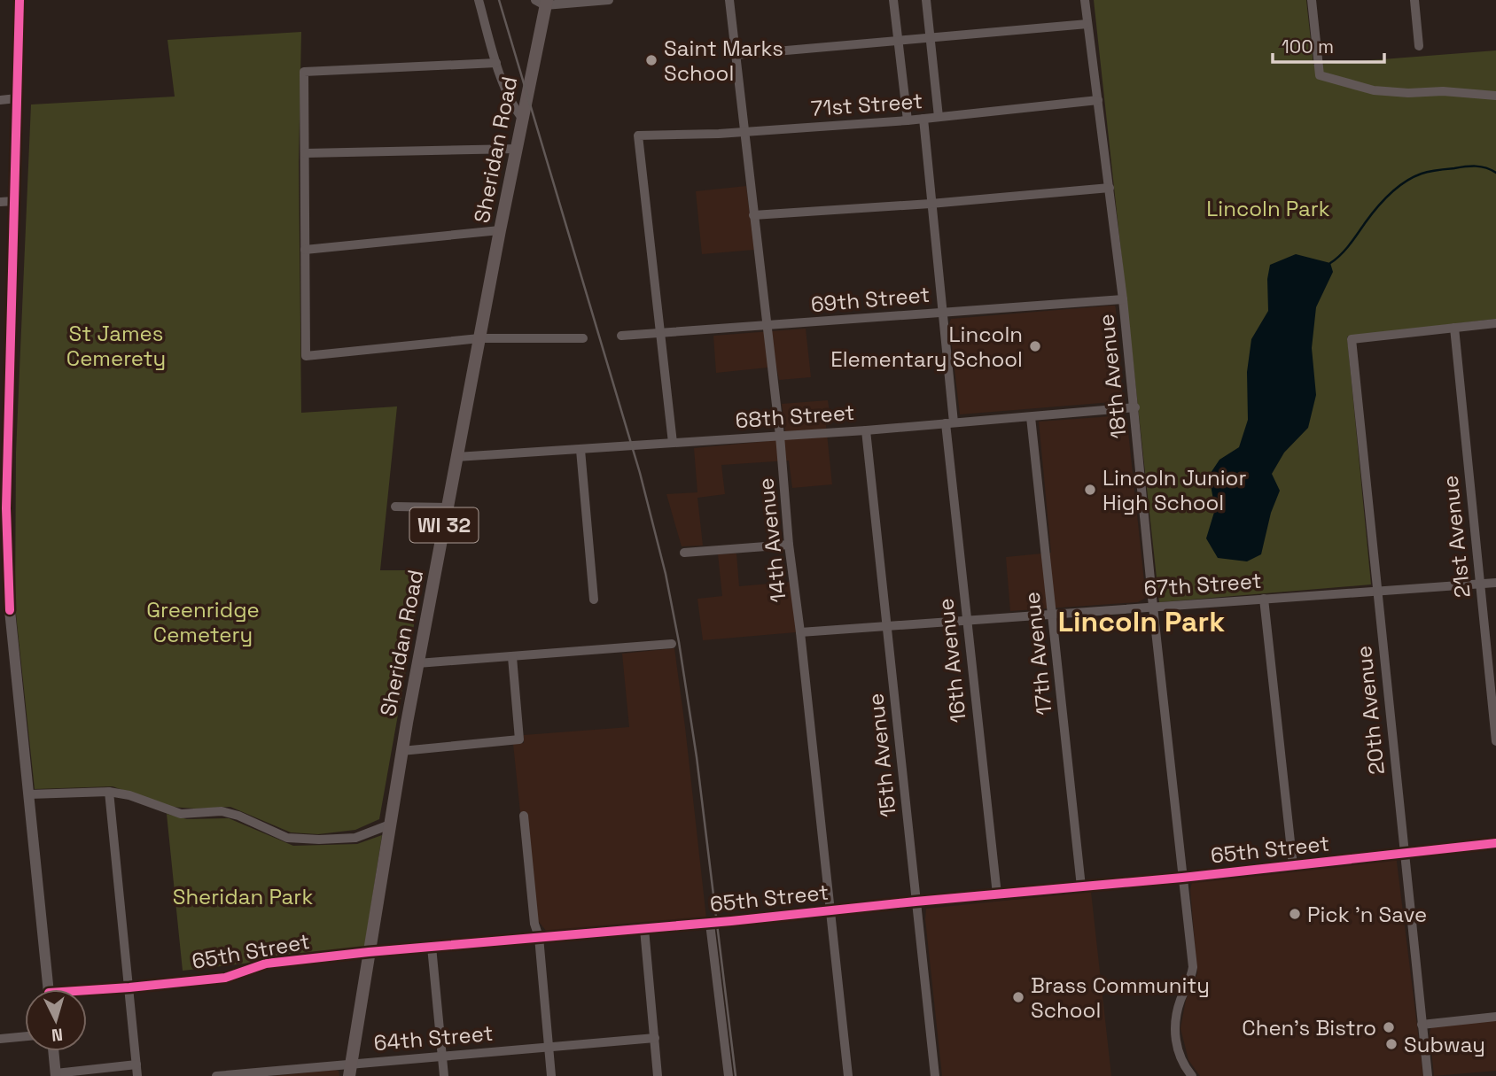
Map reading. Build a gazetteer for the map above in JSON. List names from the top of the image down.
{
  "streets": {
    "main road": ["Sheridan Road", "WI 32"],
    "street": [
      "71st Street",
      "69th Street",
      "18th Avenue",
      "68th Street",
      "21st Avenue",
      "14th Avenue",
      "67th Street",
      "17th Avenue",
      "16th Avenue",
      "20th Avenue",
      "15th Avenue",
      "65th Street",
      "64th Street"
    ]
  },
  "crossings": [
    ["71st Street", "69th Street"],
    ["71st Street", "18th Avenue"],
    ["71st Street", "14th Avenue"],
    ["71st Street", "16th Avenue"],
    ["Sheridan Road", "68th Street"],
    ["Sheridan Road", "65th Street"],
    ["Sheridan Road", "64th Street"],
    ["69th Street", "18th Avenue"],
    ["69th Street", "14th Avenue"],
    ["69th Street", "16th Avenue"],
    ["18th Avenue", "68th Street"],
    ["18th Avenue", "67th Street"],
    ["18th Avenue", "65th Street"],
    ["68th Street", "14th Avenue"],
    ["68th Street", "17th Avenue"],
    ["68th Street", "16th Avenue"],
    ["68th Street", "15th Avenue"],
    ["21st Avenue", "67th Street"],
    ["21st Avenue", "20th Avenue"],
    ["14th Avenue", "67th Street"],
    ["14th Avenue", "65th Street"],
    ["67th Street", "17th Avenue"],
    ["67th Street", "16th Avenue"],
    ["67th Street", "20th Avenue"],
    ["67th Street", "15th Avenue"],
    ["17th Avenue", "65th Street"],
    ["16th Avenue", "65th Street"],
    ["20th Avenue", "65th Street"],
    ["15th Avenue", "65th Street"]
  ],
  "districts": ["Lincoln Park"],
  "parks": [
    "Lincoln Park",
    "St James Cemerety",
    "Greenridge Cemetery",
    "Sheridan Park"
  ],
  "places": [
    "Saint Marks School",
    "Lincoln Elementary School",
    "Lincoln Junior High School",
    "Pick 'n Save",
    "Brass Community School",
    "Chen's Bistro",
    "Subway"
  ],
  "scale_bar": "100 m",
  "north": "bottom"
}
